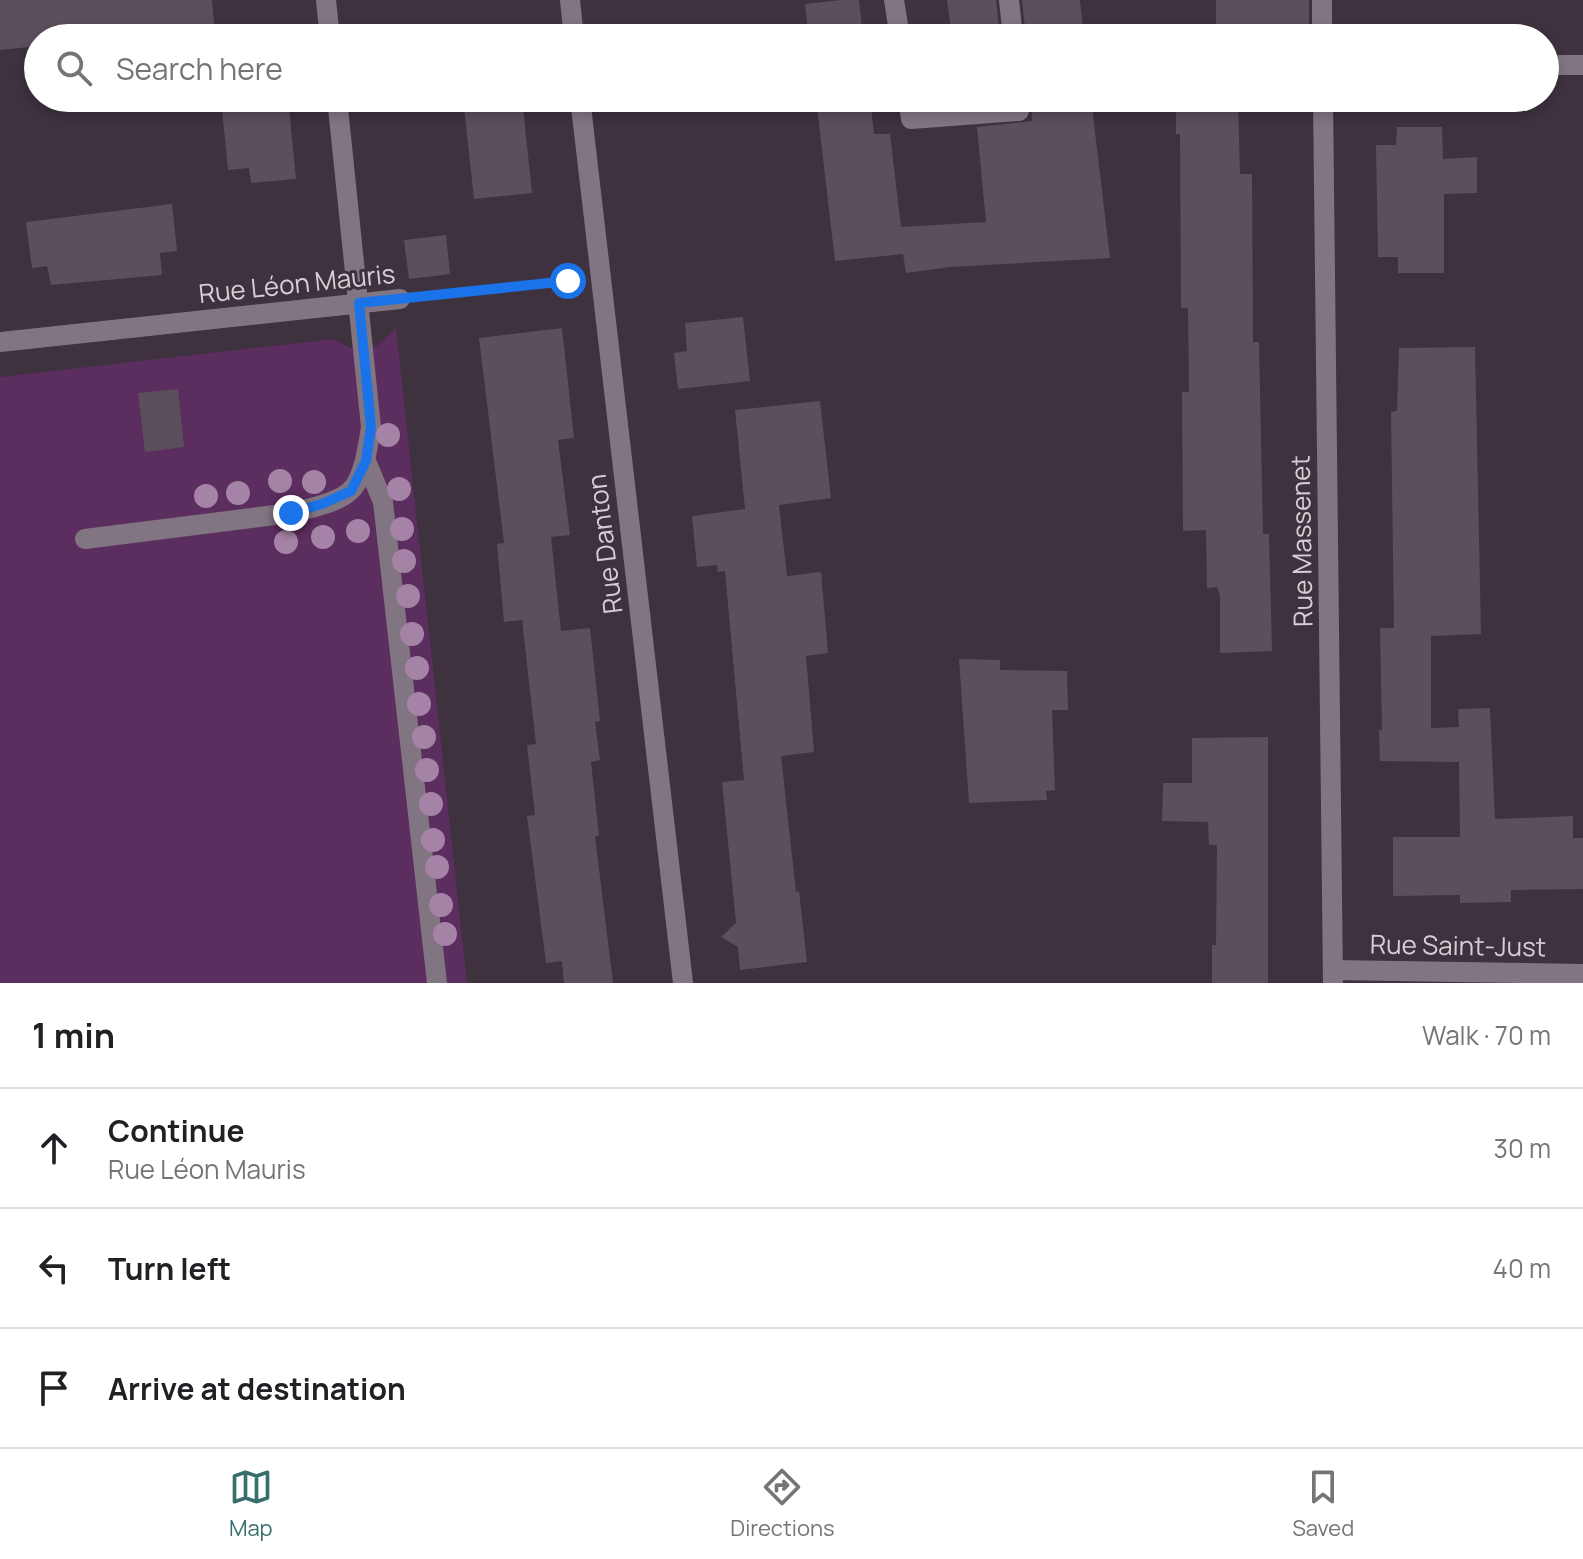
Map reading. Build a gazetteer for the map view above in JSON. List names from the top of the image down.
{
  "streets": {
    "street": [
      "Rue Léon Mauris",
      "Rue Massenet",
      "Rue Danton",
      "Rue Saint-Just"
    ]
  },
  "crossings": [
    ["Rue Léon Mauris", "Rue Danton"],
    ["Rue Massenet", "Rue Saint-Just"]
  ],
  "page": {
    "search": "Search here",
    "heading": ["1 min", "Walk · 70 m"],
    "list": [
      ["Continue", "Rue Léon Mauris", "30 m"],
      ["Turn left", "40 m"],
      "Arrive at destination"
    ],
    "nav": ["Map", "Directions", "Saved"]
  }
}
